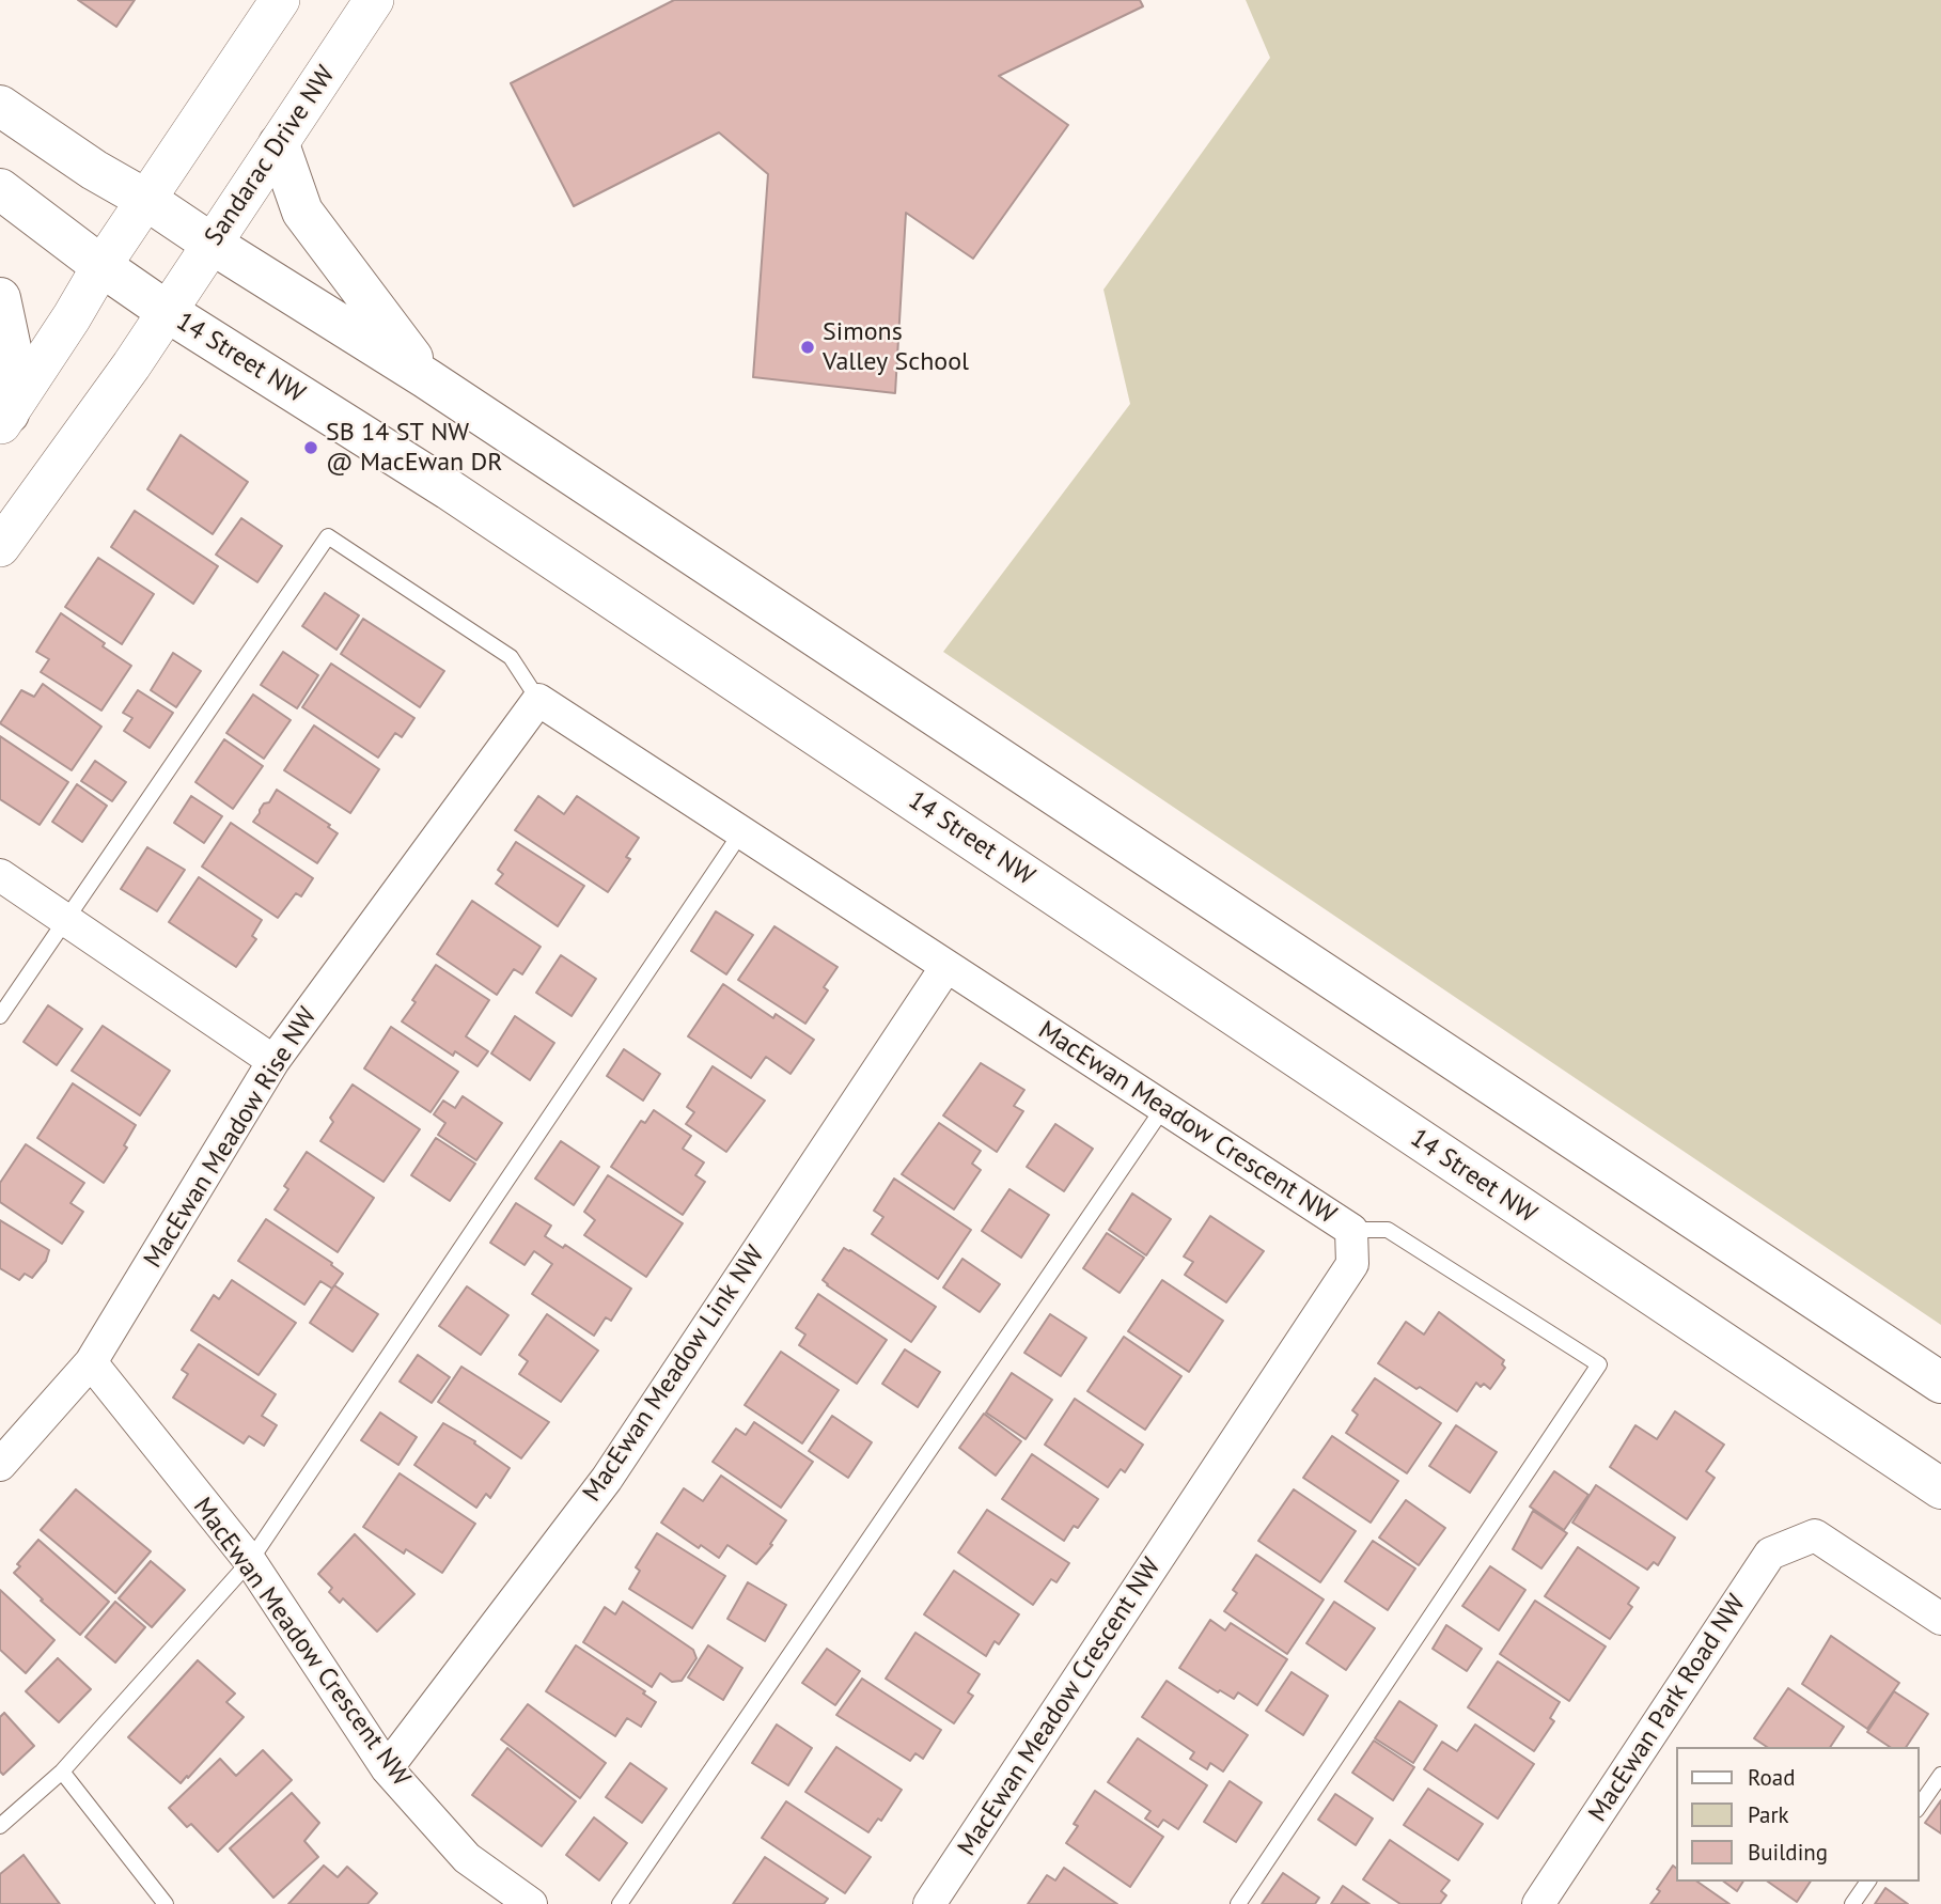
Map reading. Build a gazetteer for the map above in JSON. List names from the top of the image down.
{
  "streets": {
    "main road": ["14 Street NW"],
    "street": [
      "Sandarac Drive NW",
      "MacEwan Meadow Crescent NW",
      "MacEwan Meadow Rise NW",
      "MacEwan Meadow Link NW",
      "MacEwan Park Road NW"
    ]
  },
  "crossings": [
    ["Sandarac Drive NW", "14 Street NW"],
    ["MacEwan Meadow Crescent NW", "MacEwan Meadow Rise NW"],
    ["MacEwan Meadow Crescent NW", "MacEwan Meadow Link NW"]
  ],
  "places": ["Simons Valley School", "SB 14 ST NW @ MacEwan DR"],
  "legend": ["Road", "Park", "Building"]
}
